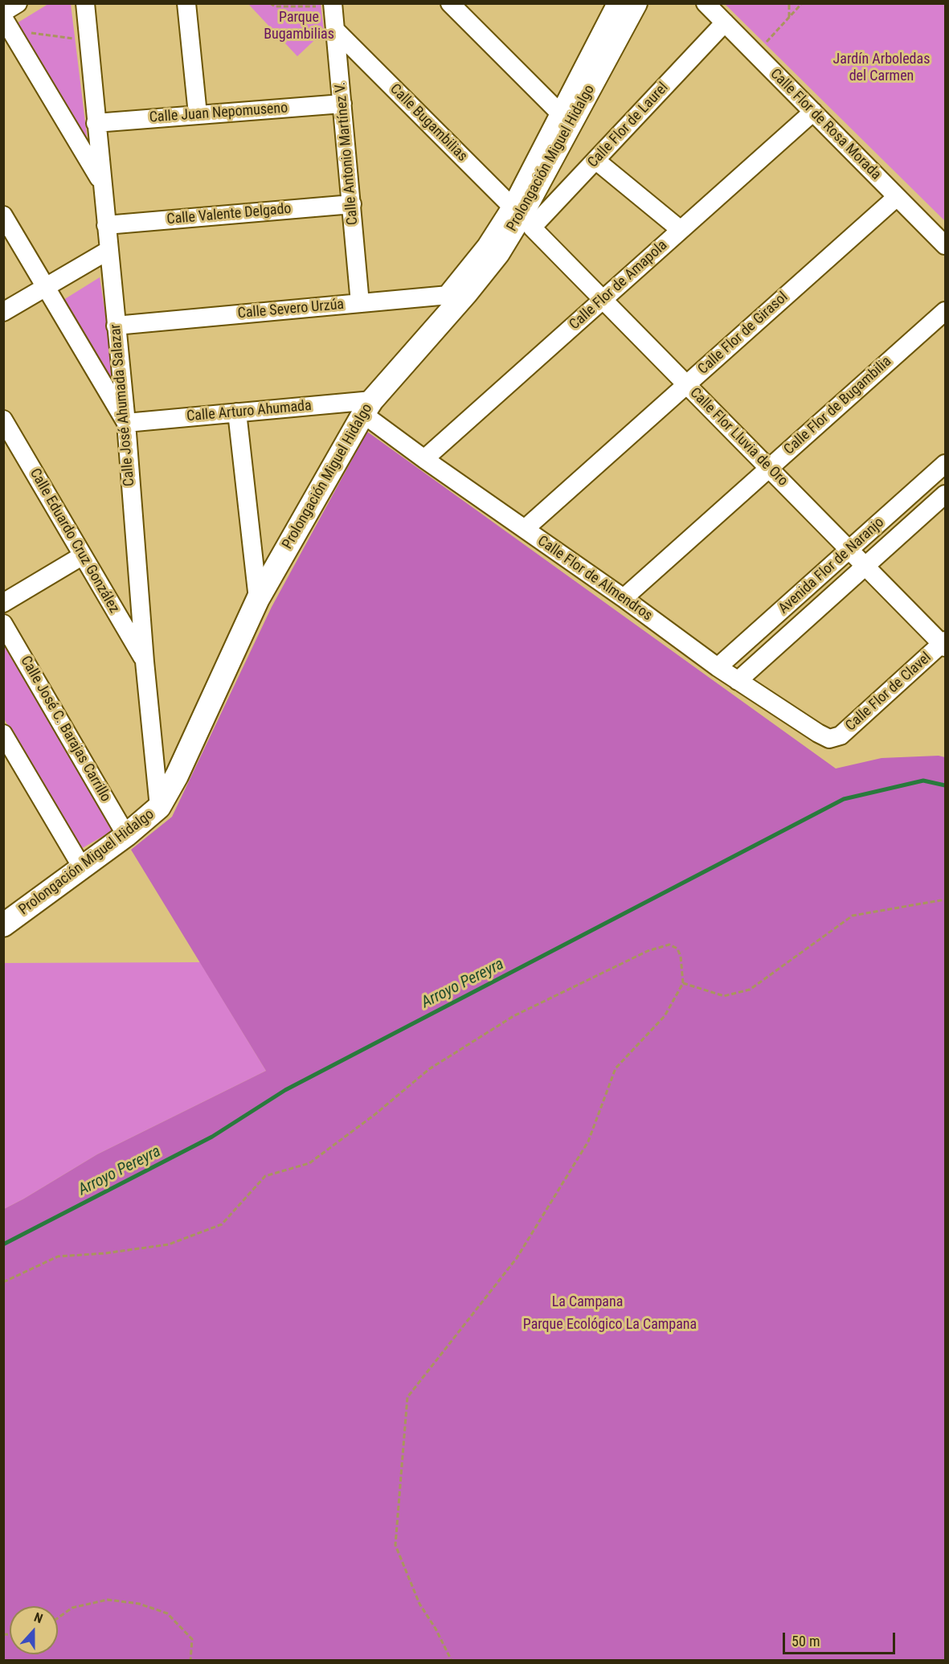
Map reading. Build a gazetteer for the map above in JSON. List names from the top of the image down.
{
  "streets": {
    "main road": ["Prolongación Miguel Hidalgo"],
    "street": [
      "Calle Juan Nepomuseno",
      "Calle Bugambilias",
      "Calle Flor de Rosa Morada",
      "Calle Flor de Laurel",
      "Calle Antonio Martínez V.",
      "Calle Valente Delgado",
      "Calle Flor de Amapola",
      "Calle Severo Urzúa",
      "Calle Flor de Girasol",
      "Calle José Ahumada Salazar",
      "Calle Flor de Bugambilia",
      "Calle Arturo Ahumada",
      "Calle Flor Lluvia de Oro",
      "Calle Eduardo Cruz González",
      "Avenida Flor de Naranjo",
      "Calle Flor de Almendros",
      "Calle Flor de Clavel",
      "Calle José C. Barajas Carrillo"
    ]
  },
  "crossings": [
    ["Calle Juan Nepomuseno", "Calle Antonio Martínez V."],
    ["Calle Juan Nepomuseno", "Calle José Ahumada Salazar"],
    ["Calle Bugambilias", "Calle Flor de Laurel"],
    ["Calle Bugambilias", "Calle Antonio Martínez V."],
    ["Calle Bugambilias", "Prolongación Miguel Hidalgo"],
    ["Calle Bugambilias", "Calle Flor Lluvia de Oro"],
    ["Calle Flor de Rosa Morada", "Calle Flor de Laurel"],
    ["Calle Flor de Rosa Morada", "Calle Flor de Amapola"],
    ["Calle Flor de Rosa Morada", "Calle Flor de Girasol"],
    ["Calle Flor de Laurel", "Prolongación Miguel Hidalgo"],
    ["Calle Flor de Laurel", "Calle Flor Lluvia de Oro"],
    ["Calle Antonio Martínez V.", "Calle Valente Delgado"],
    ["Calle Antonio Martínez V.", "Calle Severo Urzúa"],
    ["Prolongación Miguel Hidalgo", "Calle Severo Urzúa"],
    ["Prolongación Miguel Hidalgo", "Calle José Ahumada Salazar"],
    ["Prolongación Miguel Hidalgo", "Calle Arturo Ahumada"],
    ["Prolongación Miguel Hidalgo", "Calle Flor Lluvia de Oro"],
    ["Prolongación Miguel Hidalgo", "Calle Flor de Almendros"],
    ["Prolongación Miguel Hidalgo", "Calle José C. Barajas Carrillo"],
    ["Calle Valente Delgado", "Calle José Ahumada Salazar"],
    ["Calle Flor de Amapola", "Calle Flor Lluvia de Oro"],
    ["Calle Flor de Amapola", "Calle Flor de Almendros"],
    ["Calle Severo Urzúa", "Calle José Ahumada Salazar"],
    ["Calle Flor de Girasol", "Calle Flor Lluvia de Oro"],
    ["Calle Flor de Girasol", "Calle Flor de Almendros"],
    ["Calle José Ahumada Salazar", "Calle Arturo Ahumada"],
    ["Calle José Ahumada Salazar", "Calle Eduardo Cruz González"],
    ["Calle Flor de Bugambilia", "Calle Flor Lluvia de Oro"],
    ["Calle Flor de Bugambilia", "Calle Flor de Almendros"],
    ["Calle Arturo Ahumada", "Calle Flor de Almendros"],
    ["Calle Flor Lluvia de Oro", "Avenida Flor de Naranjo"],
    ["Calle Flor Lluvia de Oro", "Calle Flor de Clavel"],
    ["Avenida Flor de Naranjo", "Calle Flor de Almendros"],
    ["Calle Flor de Almendros", "Calle Flor de Clavel"]
  ],
  "water": ["Arroyo Pereyra"],
  "parks": [
    "Parque Bugambilias",
    "Jardín Arboledas del Carmen",
    "La Campana",
    "Parque Ecológico La Campana"
  ],
  "scale_bar": "50 m",
  "north": "top"
}
